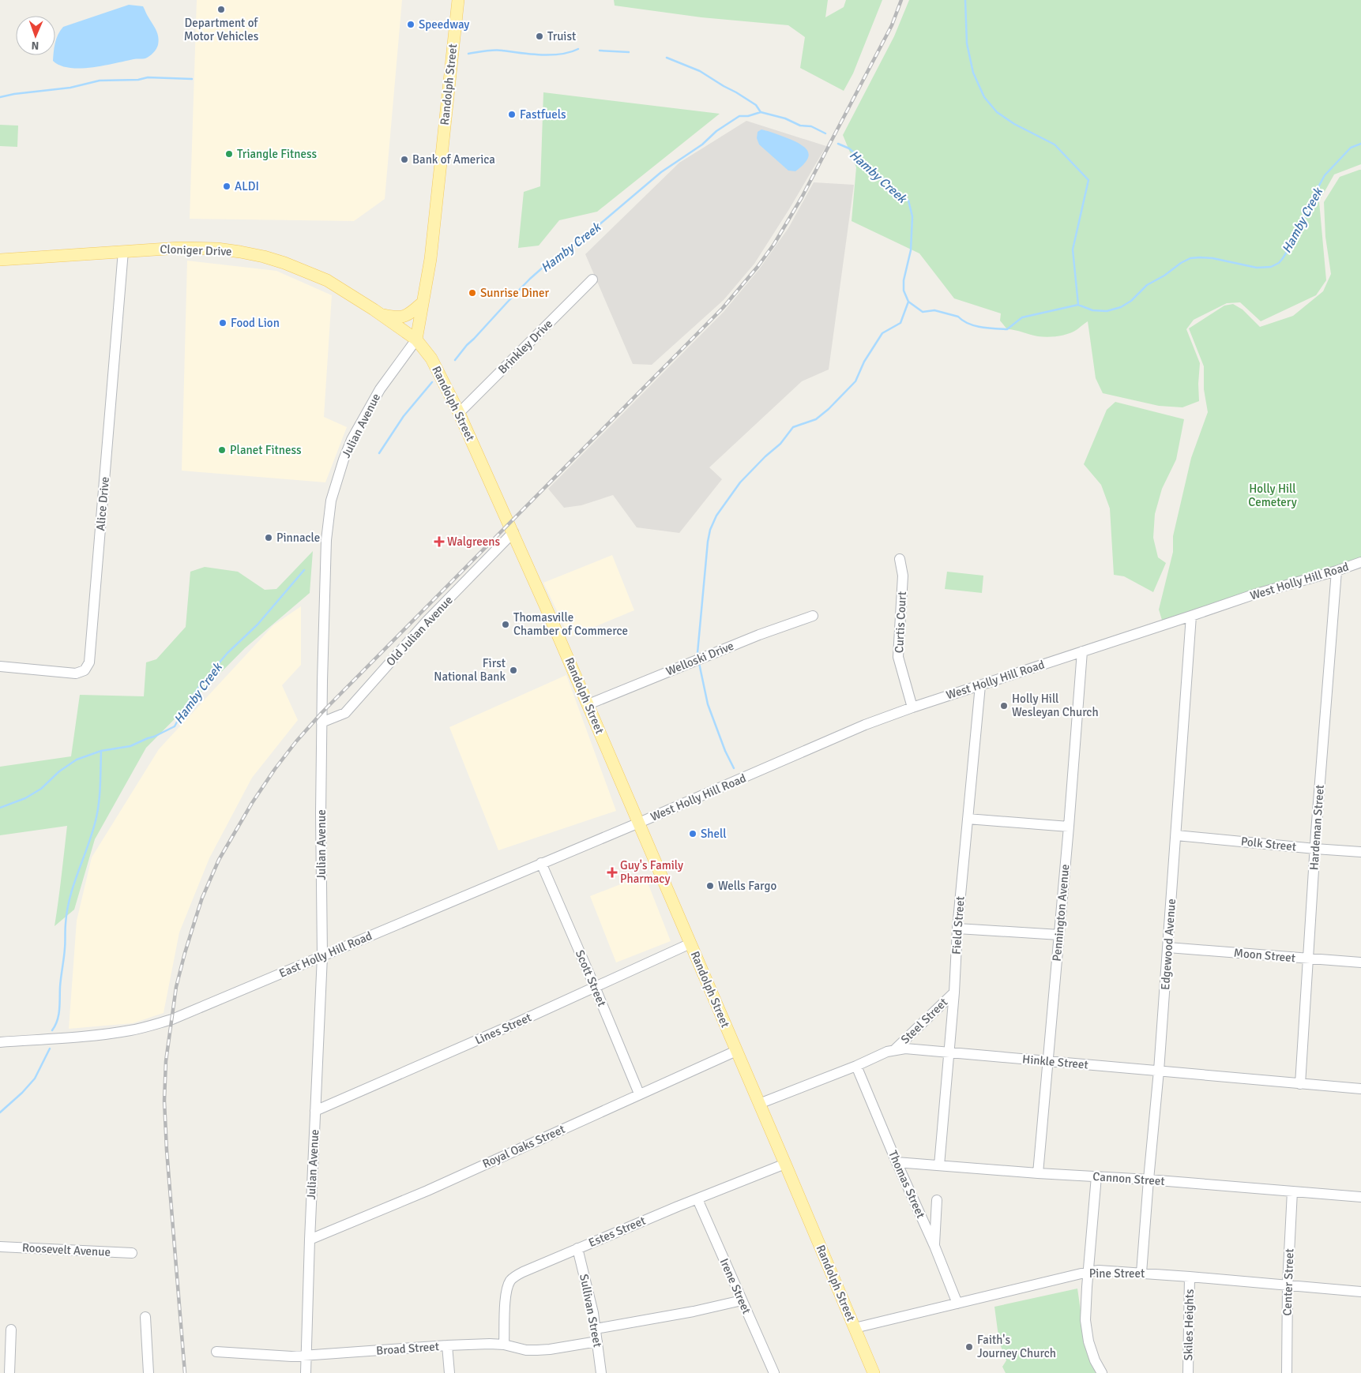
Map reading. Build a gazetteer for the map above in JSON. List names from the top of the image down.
{
  "streets": {
    "main road": ["Randolph Street", "Cloniger Drive"],
    "street": [
      "Brinkley Drive",
      "Julian Avenue",
      "Alice Drive",
      "West Holly Hill Road",
      "Curtis Court",
      "Old Julian Avenue",
      "Welloski Drive",
      "Hardeman Street",
      "Polk Street",
      "Pennington Avenue",
      "Field Street",
      "Edgewood Avenue",
      "East Holly Hill Road",
      "Moon Street",
      "Scott Street",
      "Steel Street",
      "Lines Street",
      "Hinkle Street",
      "Royal Oaks Street",
      "Cannon Street",
      "Thomas Street",
      "Estes Street",
      "Roosevelt Avenue",
      "Pine Street",
      "Center Street",
      "Irene Street",
      "Sullivan Street",
      "Skiles Heights",
      "Broad Street"
    ]
  },
  "crossings": [
    ["Randolph Street", "Cloniger Drive"],
    ["Randolph Street", "Brinkley Drive"],
    ["Randolph Street", "Julian Avenue"],
    ["Randolph Street", "West Holly Hill Road"],
    ["Randolph Street", "Old Julian Avenue"],
    ["Randolph Street", "Welloski Drive"],
    ["Randolph Street", "East Holly Hill Road"],
    ["Randolph Street", "Lines Street"],
    ["Randolph Street", "Hinkle Street"],
    ["Randolph Street", "Royal Oaks Street"],
    ["Randolph Street", "Estes Street"],
    ["Randolph Street", "Pine Street"],
    ["Cloniger Drive", "Julian Avenue"],
    ["Cloniger Drive", "Alice Drive"],
    ["Julian Avenue", "Old Julian Avenue"],
    ["Julian Avenue", "East Holly Hill Road"],
    ["Julian Avenue", "Lines Street"],
    ["Julian Avenue", "Royal Oaks Street"],
    ["Julian Avenue", "Broad Street"],
    ["West Holly Hill Road", "Curtis Court"],
    ["West Holly Hill Road", "Hardeman Street"],
    ["West Holly Hill Road", "Pennington Avenue"],
    ["West Holly Hill Road", "Field Street"],
    ["West Holly Hill Road", "Edgewood Avenue"],
    ["West Holly Hill Road", "East Holly Hill Road"],
    ["Hardeman Street", "Polk Street"],
    ["Hardeman Street", "Moon Street"],
    ["Hardeman Street", "Hinkle Street"],
    ["Polk Street", "Edgewood Avenue"],
    ["Pennington Avenue", "Hinkle Street"],
    ["Pennington Avenue", "Cannon Street"],
    ["Field Street", "Steel Street"],
    ["Field Street", "Hinkle Street"],
    ["Field Street", "Cannon Street"],
    ["Edgewood Avenue", "Moon Street"],
    ["Edgewood Avenue", "Hinkle Street"],
    ["Edgewood Avenue", "Cannon Street"],
    ["Edgewood Avenue", "Pine Street"],
    ["East Holly Hill Road", "Scott Street"],
    ["Scott Street", "Lines Street"],
    ["Scott Street", "Royal Oaks Street"],
    ["Steel Street", "Hinkle Street"],
    ["Hinkle Street", "Thomas Street"],
    ["Cannon Street", "Thomas Street"],
    ["Cannon Street", "Center Street"],
    ["Thomas Street", "Pine Street"],
    ["Estes Street", "Irene Street"],
    ["Estes Street", "Sullivan Street"],
    ["Estes Street", "Broad Street"],
    ["Pine Street", "Center Street"],
    ["Pine Street", "Skiles Heights"],
    ["Sullivan Street", "Broad Street"]
  ],
  "water": ["Hamby Creek"],
  "parks": ["Holly Hill Cemetery"],
  "places": {
    "other": [
      "Department of Motor Vehicles",
      "Speedway",
      "Truist",
      "Fastfuels",
      "Triangle Fitness",
      "Bank of America",
      "ALDI",
      "Sunrise Diner",
      "Food Lion",
      "Planet Fitness",
      "Pinnacle",
      "Thomasville Chamber of Commerce",
      "First National Bank",
      "Holly Hill Wesleyan Church",
      "Shell",
      "Wells Fargo",
      "Faith's Journey Church"
    ],
    "health": ["Walgreens", "Guy's Family Pharmacy"]
  },
  "north": "bottom"
}
